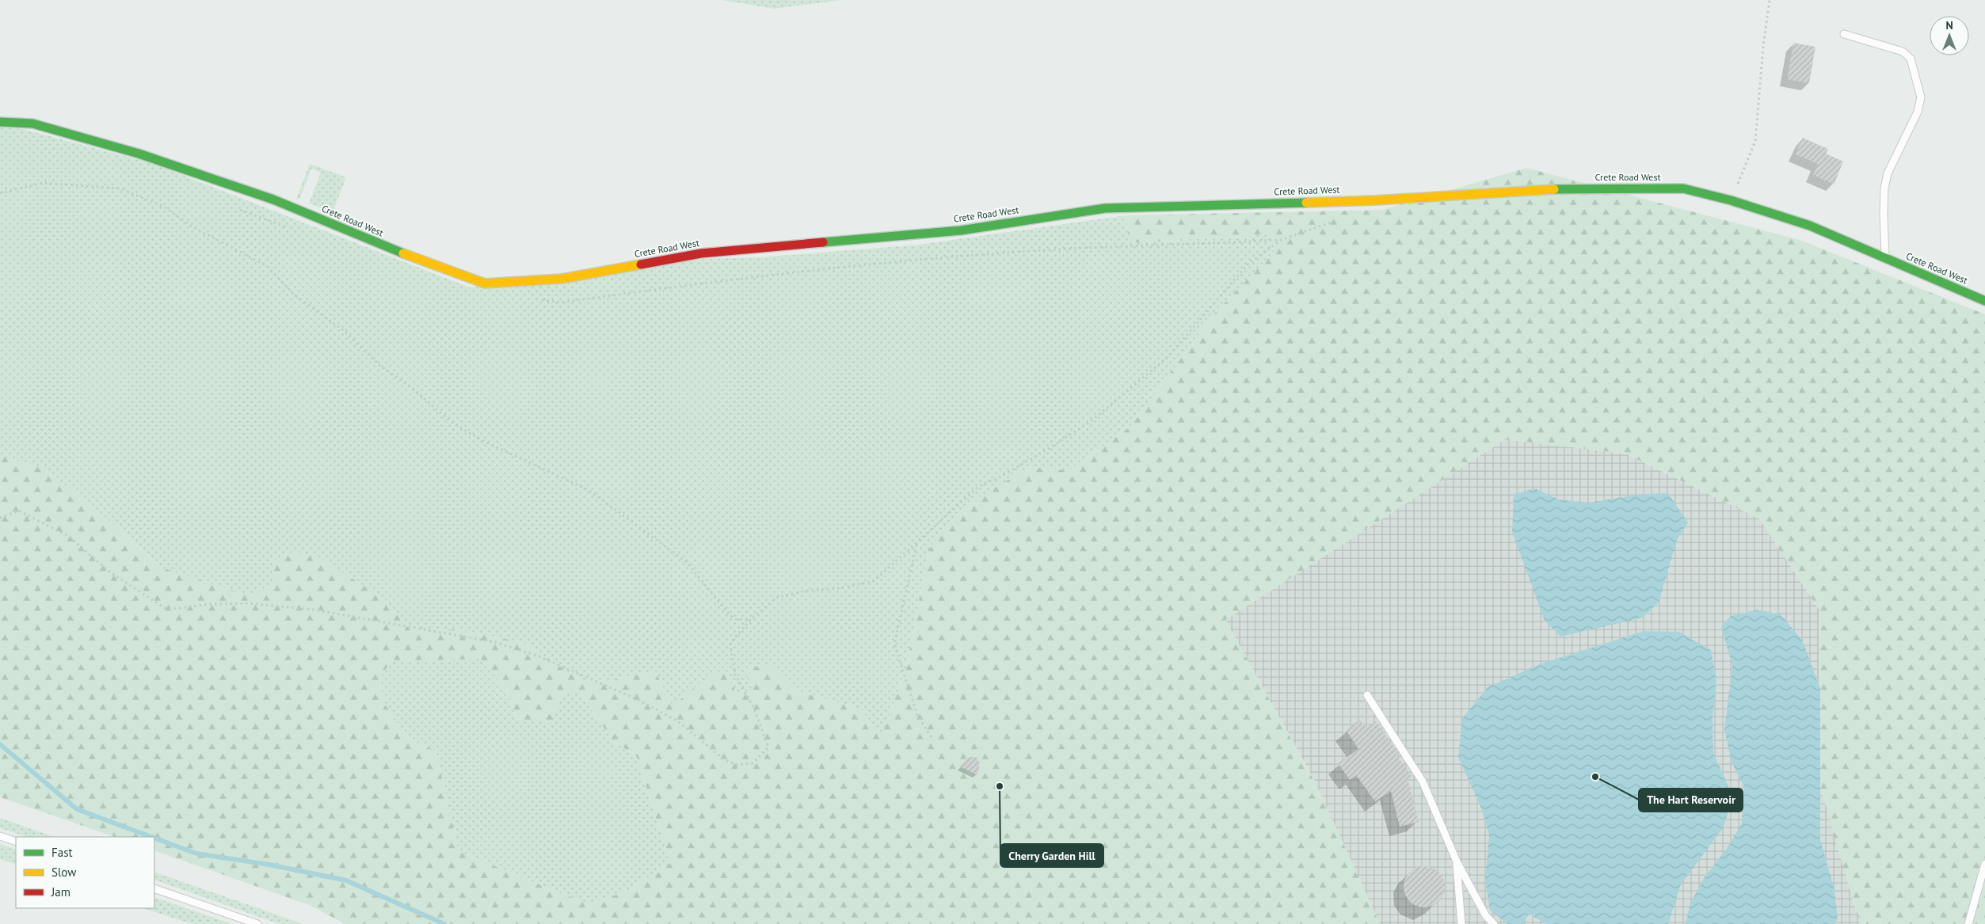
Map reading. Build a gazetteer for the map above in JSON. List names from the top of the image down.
{
  "streets": {
    "street": ["Crete Road West"]
  },
  "places": ["The Hart Reservoir", "Cherry Garden Hill"],
  "legend": ["Fast", "Slow", "Jam"],
  "north": "top"
}
